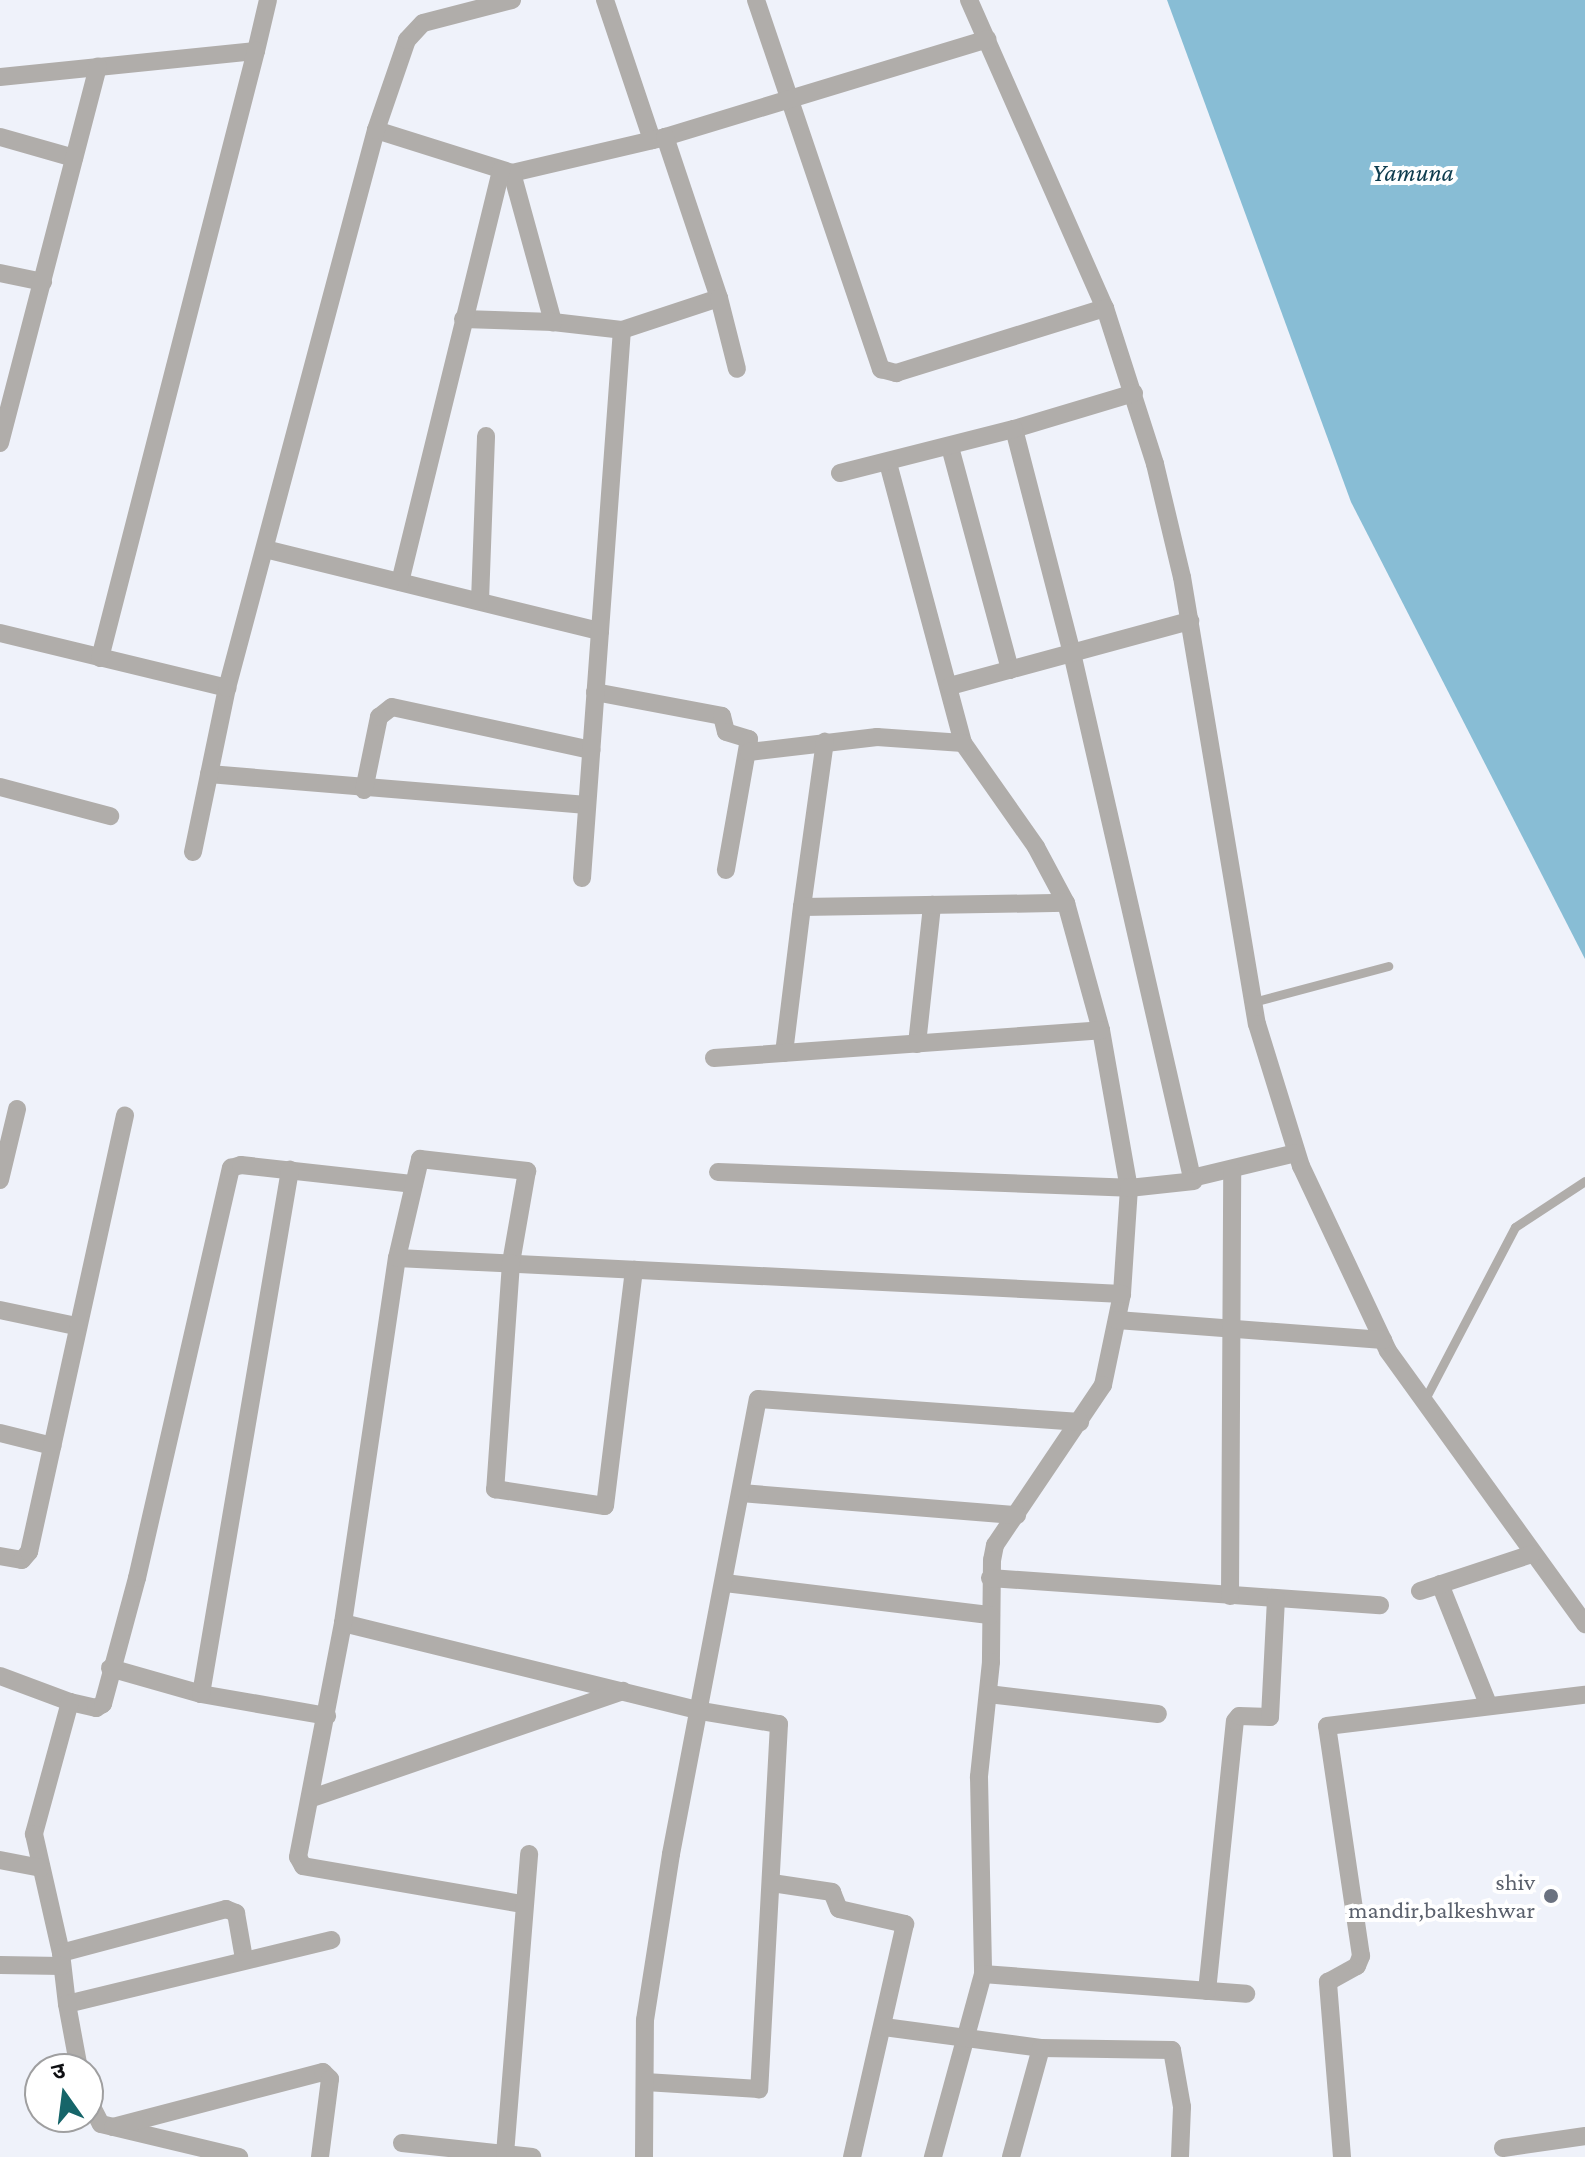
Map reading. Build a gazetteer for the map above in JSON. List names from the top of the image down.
{
  "water": ["Yamuna"],
  "places": ["shiv mandir,balkeshwar"],
  "north": "top"
}
